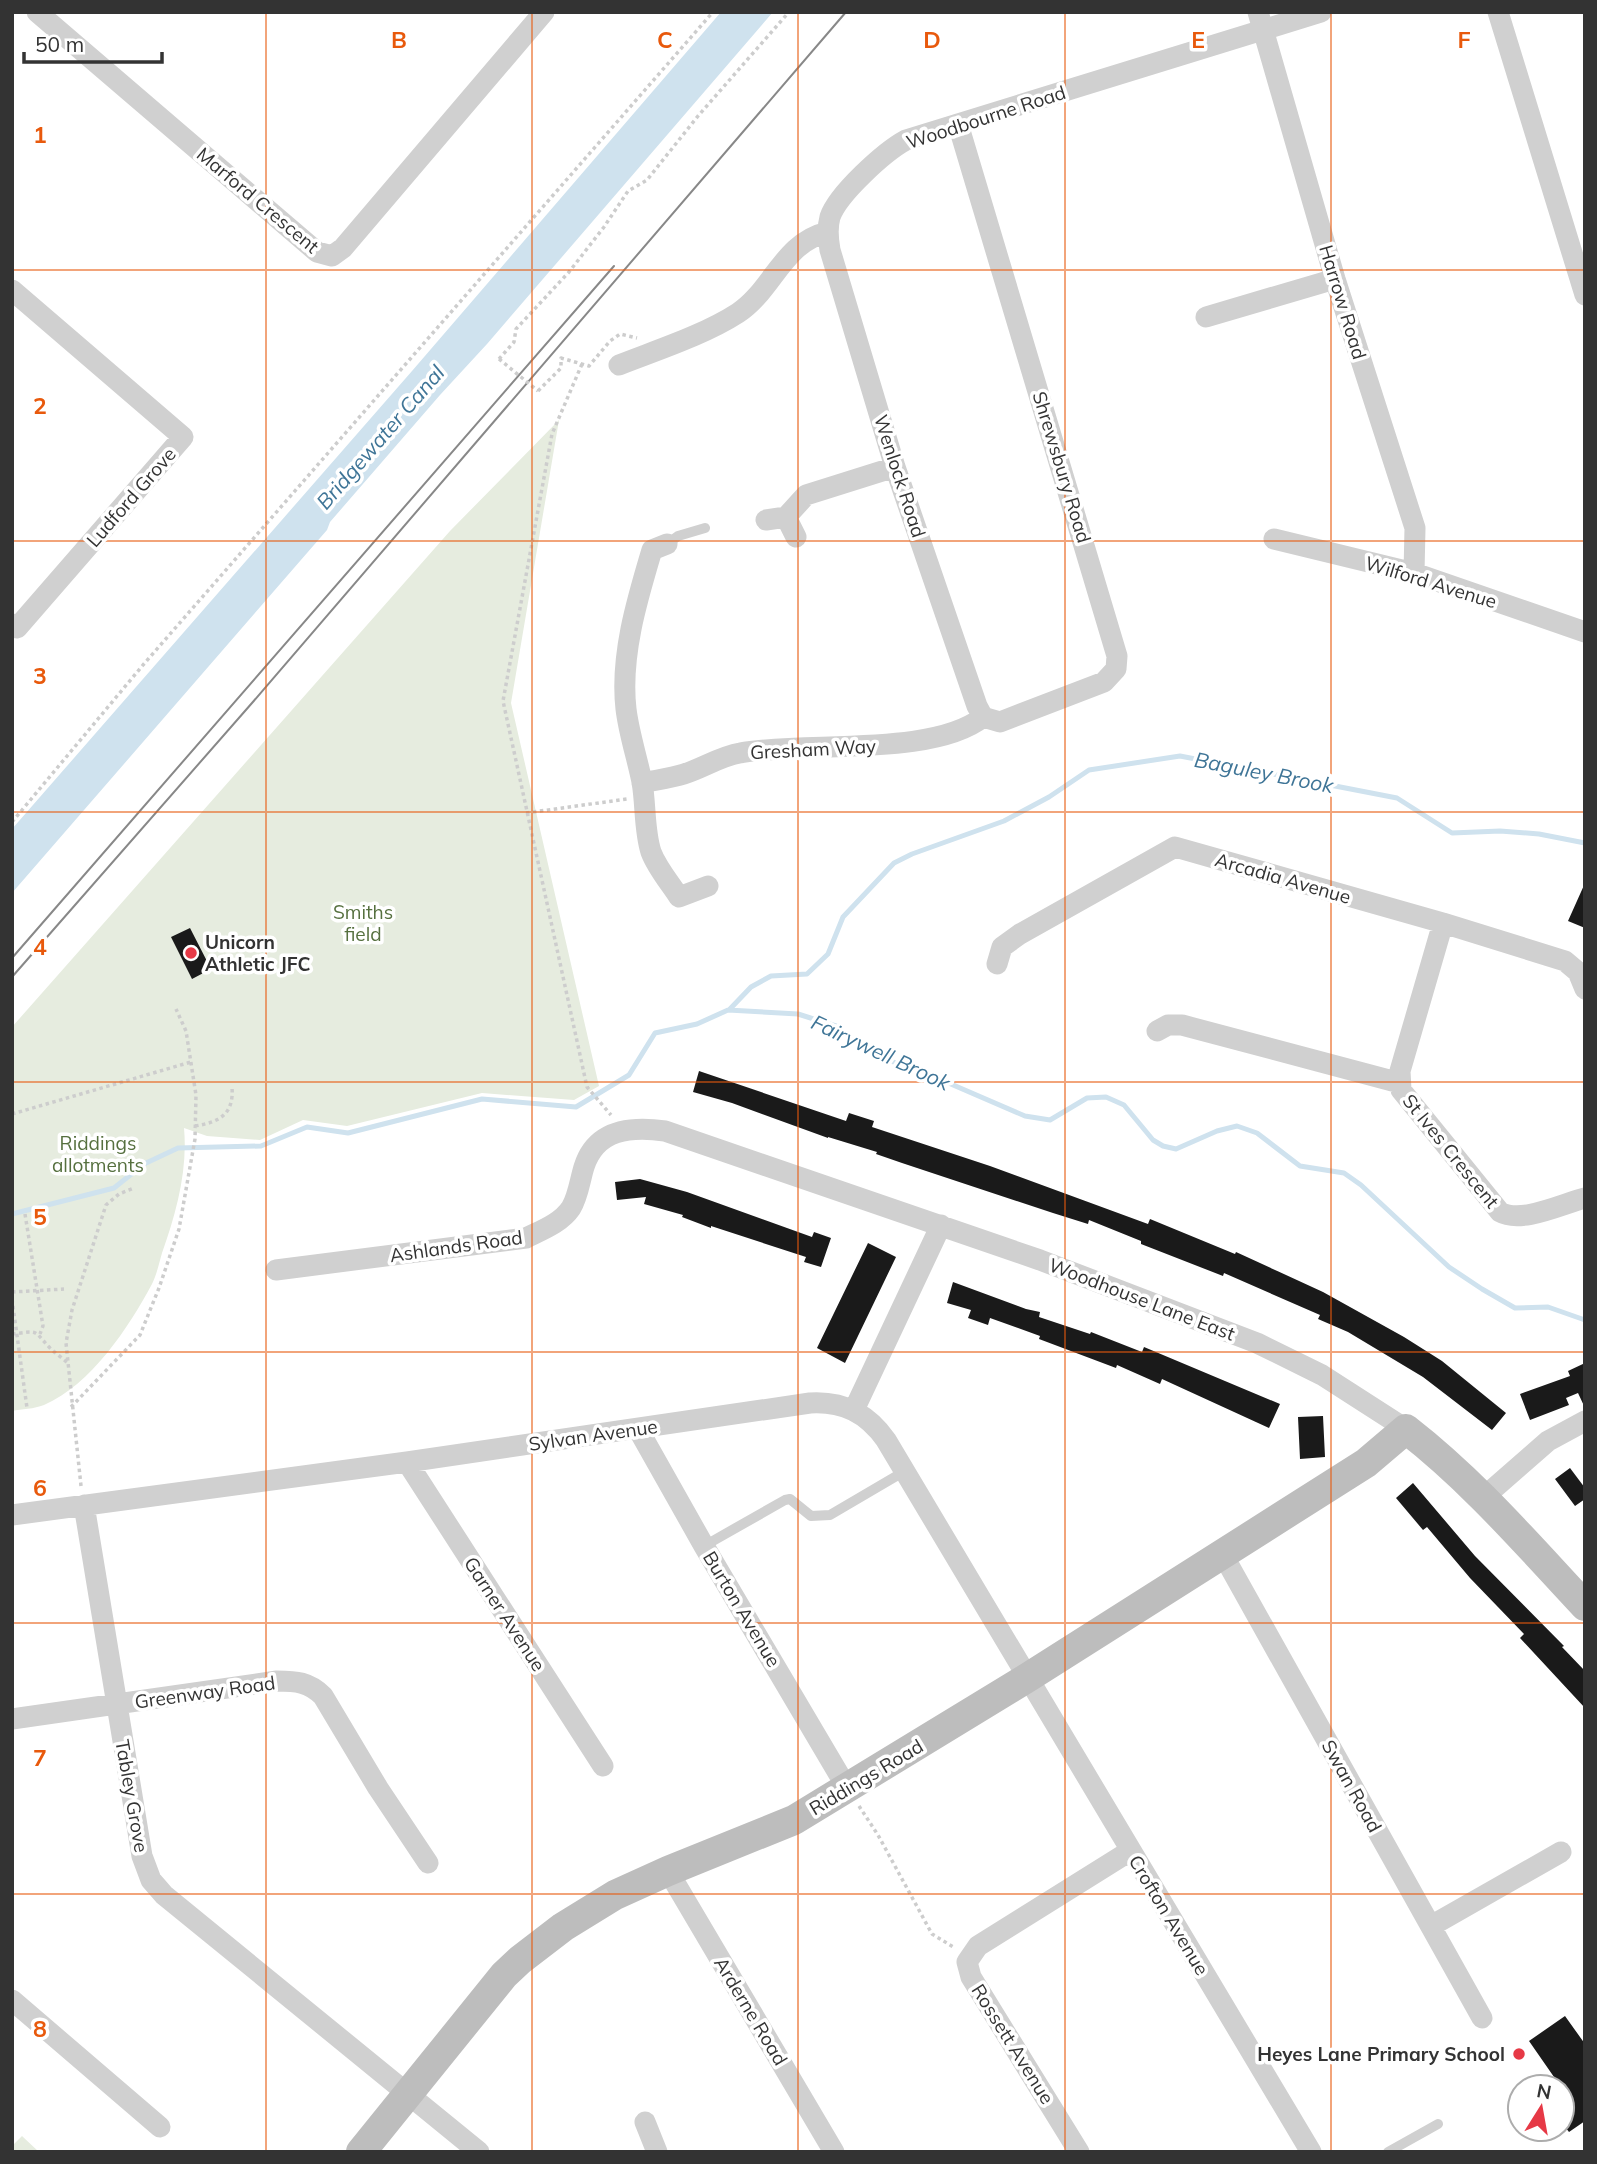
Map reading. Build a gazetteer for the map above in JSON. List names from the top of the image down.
{
  "streets": {
    "street": [
      "Woodbourne Road",
      "Marford Crescent",
      "Harrow Road",
      "Shrewsbury Road",
      "Wenlock Road",
      "Ludford Grove",
      "Wilford Avenue",
      "Gresham Way",
      "Arcadia Avenue",
      "St Ives Crescent",
      "Ashlands Road",
      "Woodhouse Lane East",
      "Sylvan Avenue",
      "Burton Avenue",
      "Garner Avenue",
      "Greenway Road",
      "Riddings Road",
      "Swan Road",
      "Tabley Grove",
      "Crofton Avenue",
      "Arderne Road",
      "Rossett Avenue"
    ]
  },
  "crossings": [
    ["Woodbourne Road", "Harrow Road"],
    ["Woodbourne Road", "Shrewsbury Road"],
    ["Woodbourne Road", "Wenlock Road"],
    ["Harrow Road", "Wilford Avenue"],
    ["Shrewsbury Road", "Wenlock Road"],
    ["Shrewsbury Road", "Gresham Way"],
    ["Wenlock Road", "Gresham Way"],
    ["Arcadia Avenue", "St Ives Crescent"],
    ["Ashlands Road", "Woodhouse Lane East"],
    ["Woodhouse Lane East", "Riddings Road"],
    ["Sylvan Avenue", "Burton Avenue"],
    ["Sylvan Avenue", "Garner Avenue"],
    ["Sylvan Avenue", "Riddings Road"],
    ["Sylvan Avenue", "Tabley Grove"],
    ["Sylvan Avenue", "Crofton Avenue"],
    ["Burton Avenue", "Riddings Road"],
    ["Greenway Road", "Tabley Grove"],
    ["Riddings Road", "Swan Road"],
    ["Riddings Road", "Tabley Grove"],
    ["Riddings Road", "Crofton Avenue"],
    ["Riddings Road", "Arderne Road"]
  ],
  "water": ["Bridgewater Canal", "Baguley Brook", "Fairywell Brook"],
  "parks": ["Smiths field", "Riddings allotments"],
  "places": ["Unicorn Athletic JFC", "Heyes Lane Primary School"],
  "scale_bar": "50 m",
  "north": "top",
  "grid": {
    "columns": [
      "B",
      "C",
      "D",
      "E",
      "F"
    ],
    "rows": [
      "1",
      "2",
      "3",
      "4",
      "5",
      "6",
      "7",
      "8"
    ]
  }
}
